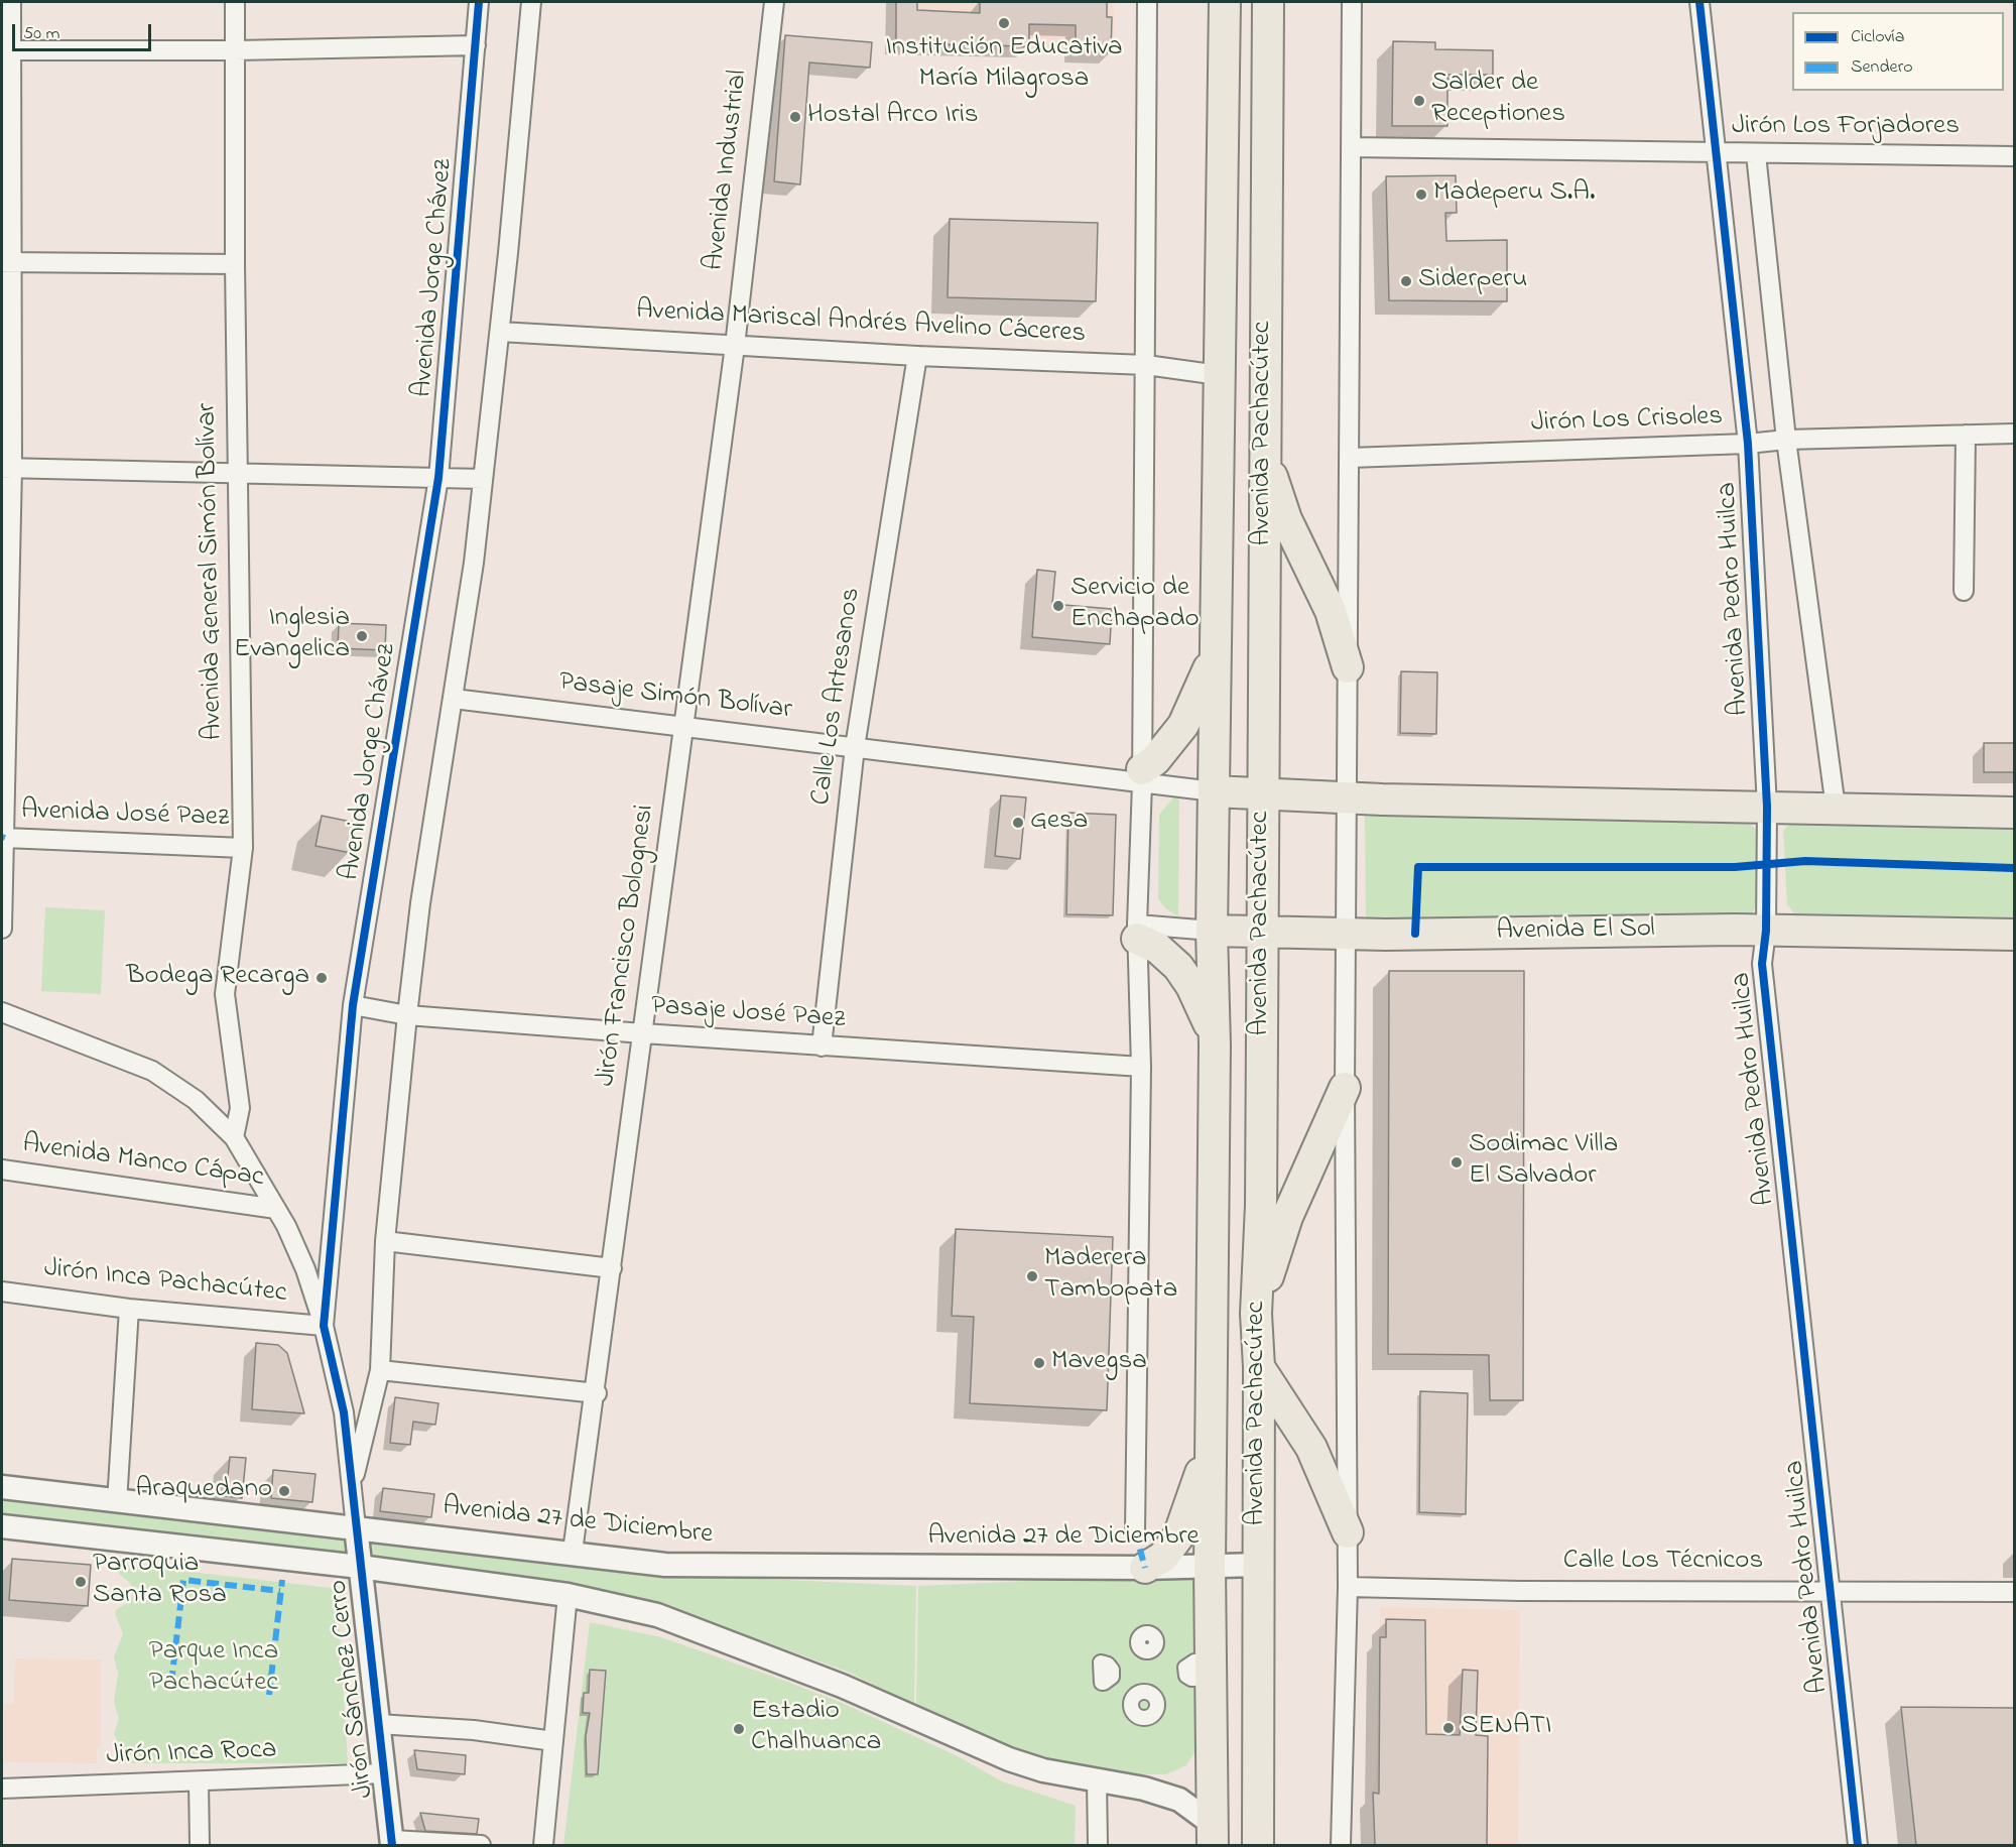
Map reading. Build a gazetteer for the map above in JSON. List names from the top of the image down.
{
  "streets": {
    "main road": ["Avenida Pachacútec", "Avenida El Sol"],
    "street": [
      "Jirón Los Forjadores",
      "Avenida Industrial",
      "Avenida Jorge Chávez",
      "Avenida Mariscal Andrés Avelino Cáceres",
      "Jirón Los Crisoles",
      "Avenida General Simón Bolívar",
      "Avenida Pedro Huilca",
      "Calle Los Artesanos",
      "Pasaje Simón Bolívar",
      "Avenida José Paez",
      "Jirón Francisco Bolognesi",
      "Pasaje José Paez",
      "Avenida Manco Cápac",
      "Jirón Inca Pachacútec",
      "Avenida 27 de Diciembre",
      "Calle Los Técnicos",
      "Jirón Sánchez Cerro",
      "Jirón Inca Roca"
    ]
  },
  "crossings": [
    ["Jirón Los Forjadores", "Avenida Pedro Huilca"],
    ["Avenida Industrial", "Avenida Mariscal Andrés Avelino Cáceres"],
    ["Avenida Industrial", "Jirón Francisco Bolognesi"],
    ["Avenida Jorge Chávez", "Avenida Mariscal Andrés Avelino Cáceres"],
    ["Avenida Jorge Chávez", "Pasaje Simón Bolívar"],
    ["Avenida Jorge Chávez", "Pasaje José Paez"],
    ["Avenida Jorge Chávez", "Jirón Inca Pachacútec"],
    ["Avenida Jorge Chávez", "Avenida 27 de Diciembre"],
    ["Avenida Jorge Chávez", "Jirón Sánchez Cerro"],
    ["Avenida Mariscal Andrés Avelino Cáceres", "Avenida Pachacútec"],
    ["Avenida Mariscal Andrés Avelino Cáceres", "Calle Los Artesanos"],
    ["Avenida Mariscal Andrés Avelino Cáceres", "Jirón Francisco Bolognesi"],
    ["Jirón Los Crisoles", "Avenida Pedro Huilca"],
    ["Avenida Pachacútec", "Avenida El Sol"],
    ["Avenida Pachacútec", "Avenida 27 de Diciembre"],
    ["Avenida General Simón Bolívar", "Avenida José Paez"],
    ["Avenida Pedro Huilca", "Avenida El Sol"],
    ["Avenida Pedro Huilca", "Calle Los Técnicos"],
    ["Calle Los Artesanos", "Pasaje Simón Bolívar"],
    ["Calle Los Artesanos", "Pasaje José Paez"],
    ["Pasaje Simón Bolívar", "Jirón Francisco Bolognesi"],
    ["Jirón Francisco Bolognesi", "Pasaje José Paez"],
    ["Jirón Francisco Bolognesi", "Avenida 27 de Diciembre"],
    ["Avenida 27 de Diciembre", "Jirón Sánchez Cerro"],
    ["Jirón Sánchez Cerro", "Jirón Inca Roca"]
  ],
  "parks": ["Parque Inca Pachacútec"],
  "places": [
    "Institución Educativa María Milagrosa",
    "Salder de Receptiones",
    "Hostal Arco Iris",
    "Madeperu S.A.",
    "Siderperu",
    "Servicio de Enchapado",
    "Inglesia Evangelica",
    "Gesa",
    "Bodega Recarga",
    "Sodimac Villa El Salvador",
    "Maderera Tambopata",
    "Mavegsa",
    "Araquedano",
    "Parroquia Santa Rosa",
    "SENATI",
    "Estadio Chalhuanca"
  ],
  "legend": ["Ciclovía", "Sendero"],
  "scale_bar": "50 m"
}
